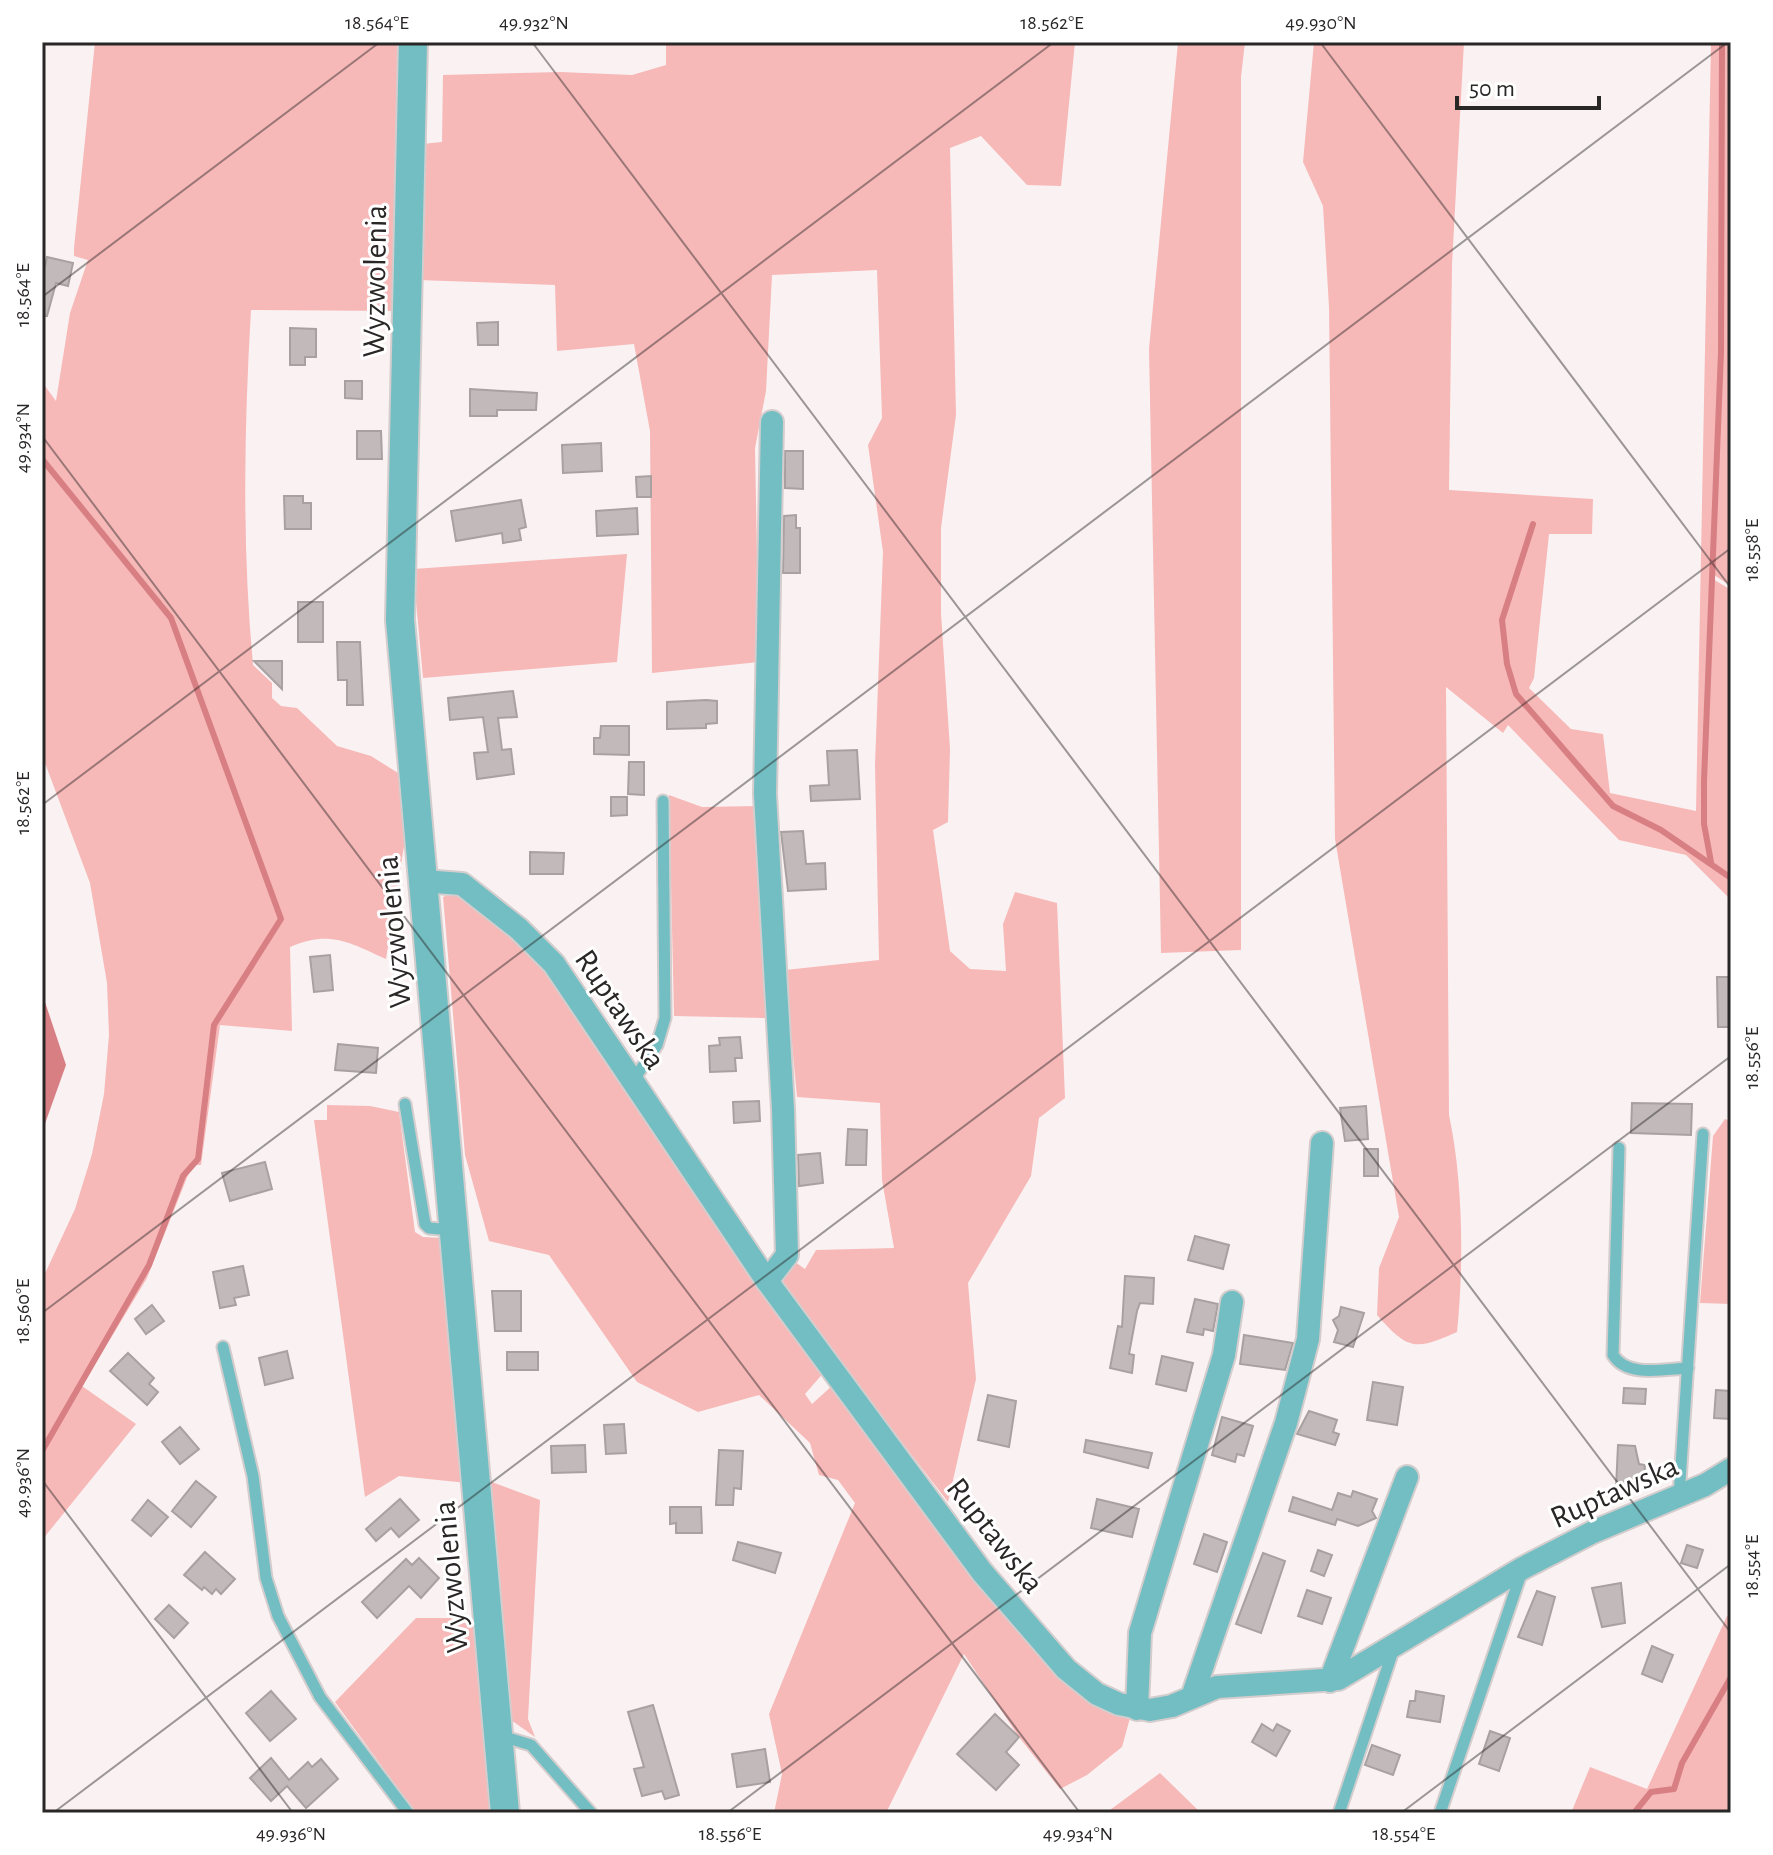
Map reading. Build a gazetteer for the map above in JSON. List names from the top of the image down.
{
  "streets": {
    "street": ["Wyzwolenia", "Ruptawska"]
  },
  "crossings": [
    ["Wyzwolenia", "Ruptawska"]
  ],
  "scale_bar": "50 m",
  "coordinates": [
    "18.564°E",
    "49.932°N",
    "18.562°E",
    "49.930°N",
    "49.934°N",
    "18.558°E",
    "18.556°E",
    "18.560°E",
    "49.936°N",
    "18.554°E"
  ]
}
